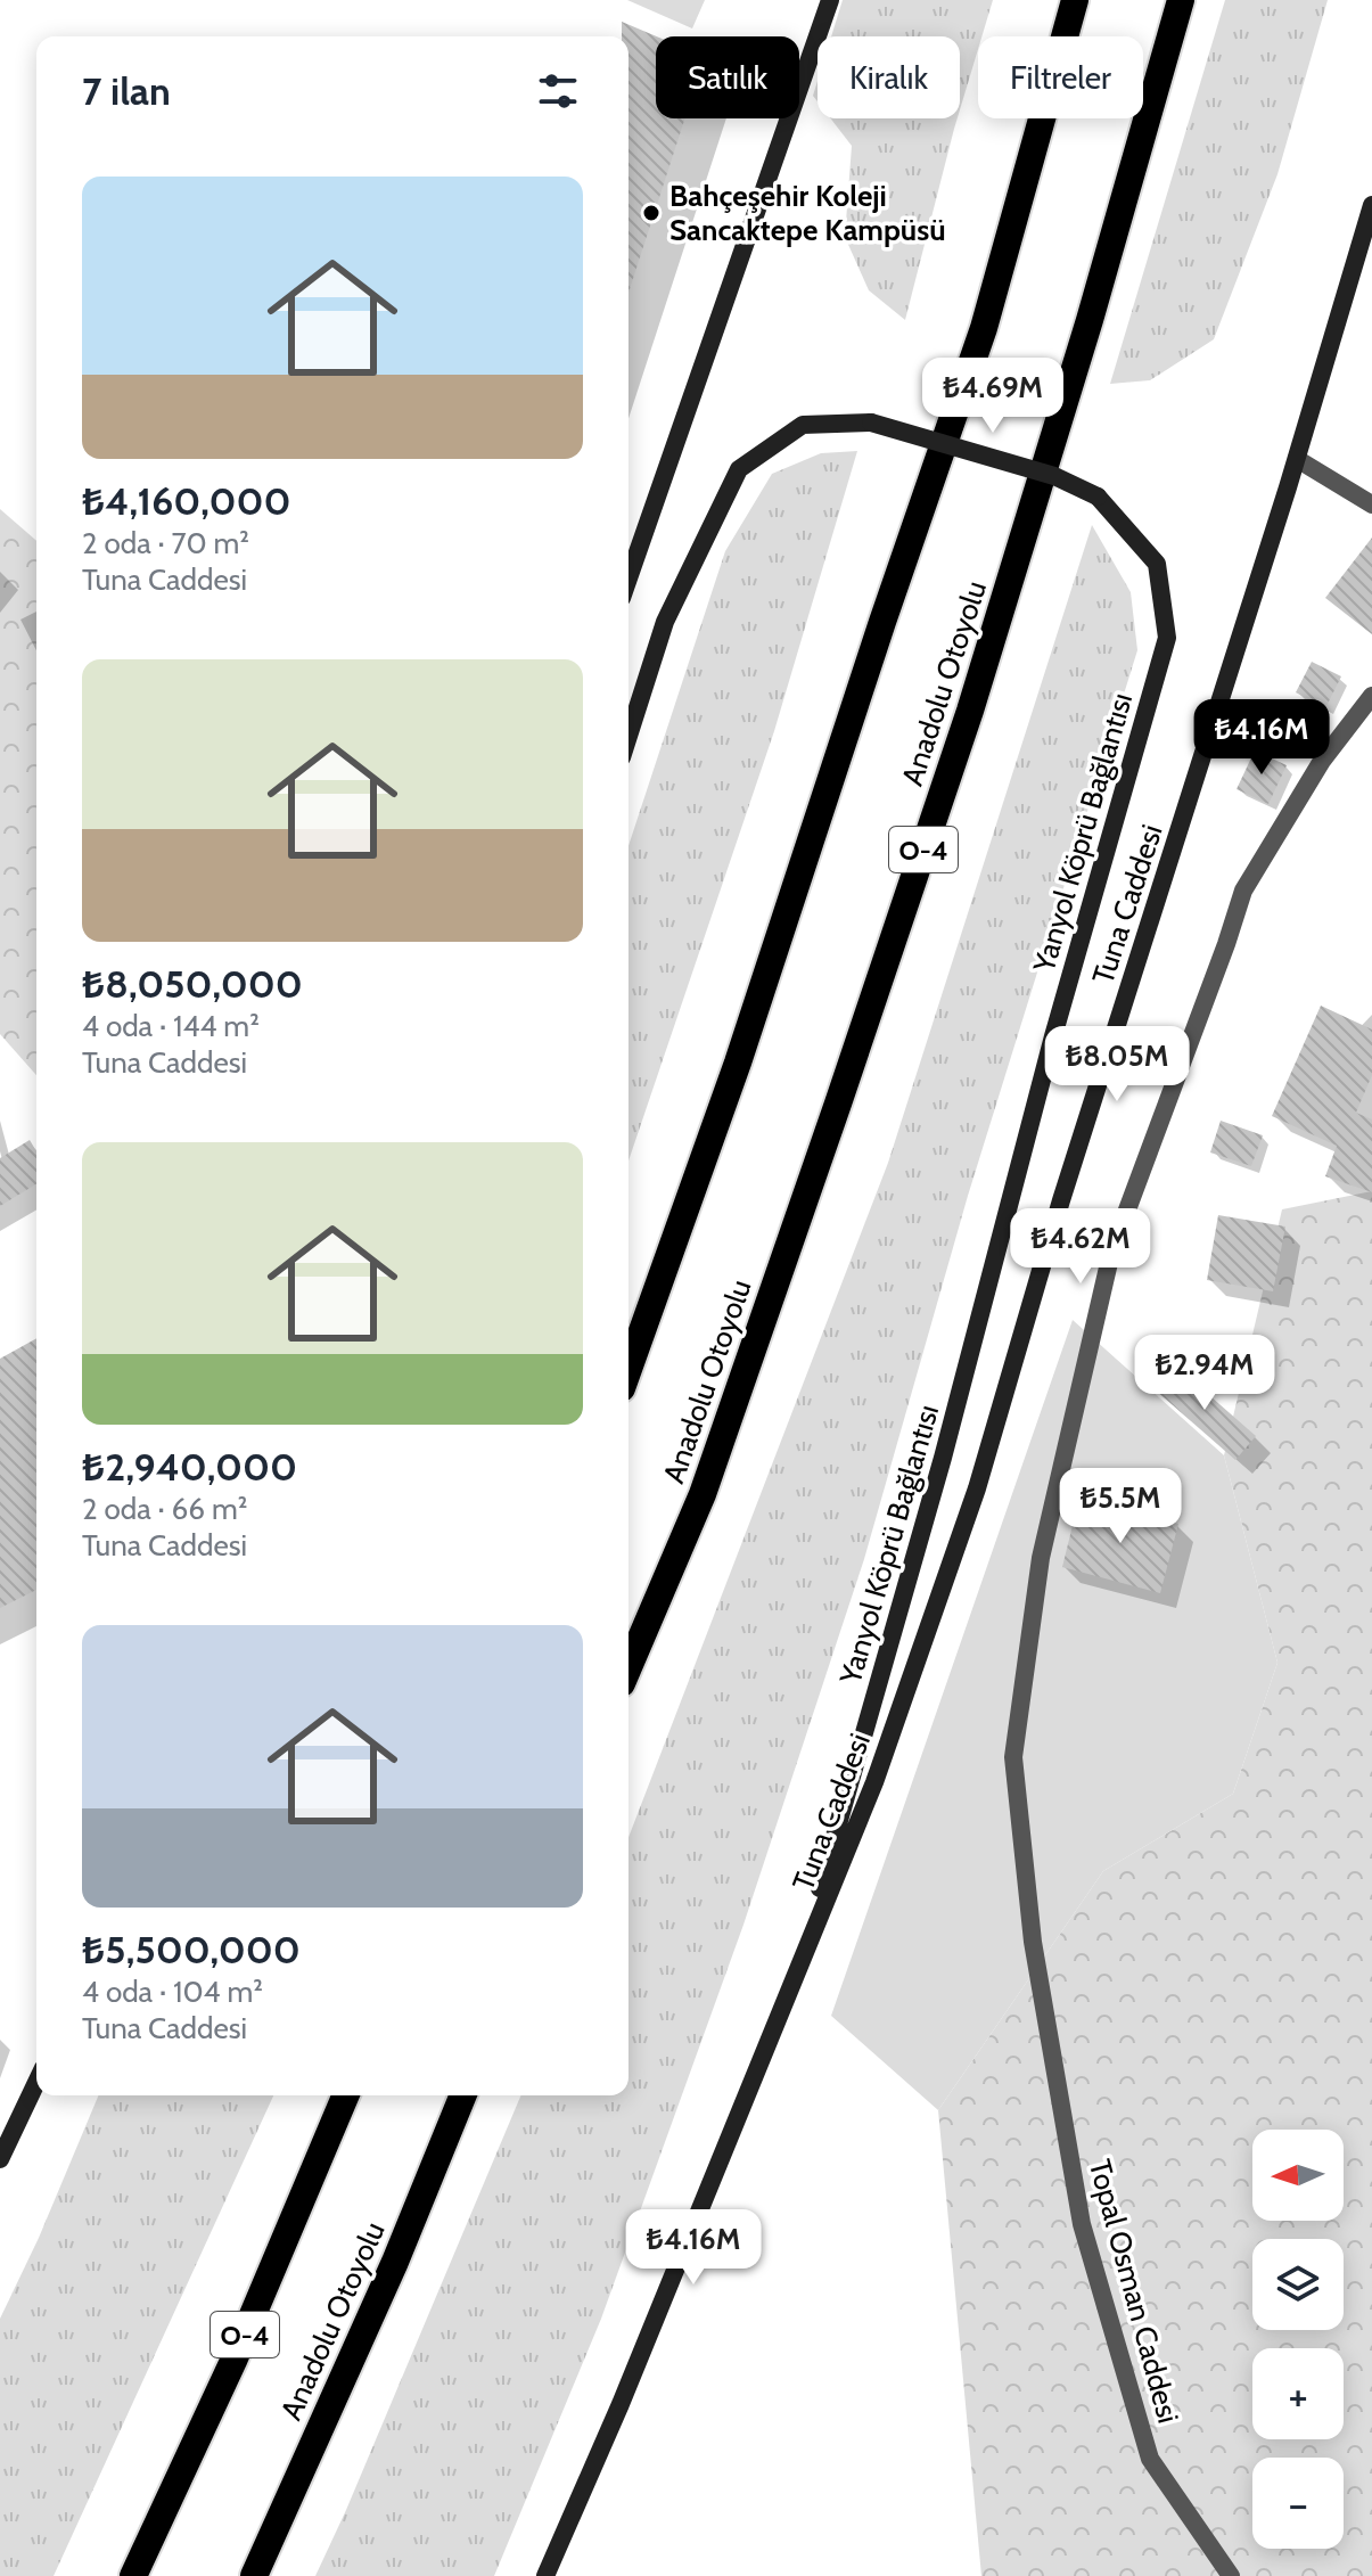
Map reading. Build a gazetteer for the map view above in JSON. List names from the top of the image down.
{
  "streets": {
    "highway": ["Anadolu Otoyolu", "O-4"],
    "main road": ["Yanyol Köprü Bağlantısı", "Tuna Caddesi"],
    "street": ["Topal Osman Caddesi"]
  },
  "crossings": [
    ["Yanyol Köprü Bağlantısı", "Tuna Caddesi"]
  ],
  "places": ["Bahçeşehir Koleji Sancaktepe Kampüsü"],
  "north": "left",
  "page": {
    "chip": ["Satılık", "Kiralık", "Filtreler"],
    "heading": "7 ilan",
    "list": [
      {
        "name": "₺4,160,000",
        "note": "2 oda · 70 m² · Tuna Caddesi"
      },
      {
        "name": "₺8,050,000",
        "note": "4 oda · 144 m² · Tuna Caddesi"
      },
      {
        "name": "₺2,940,000",
        "note": "2 oda · 66 m² · Tuna Caddesi"
      },
      {
        "name": "₺5,500,000",
        "note": "4 oda · 104 m² · Tuna Caddesi"
      }
    ],
    "price": [
      "₺4.69M",
      "₺4.16M",
      "₺8.05M",
      "₺4.62M",
      "₺2.94M",
      "₺5.5M",
      "₺4.16M"
    ],
    "map_buttons": ["+", "−"]
  }
}
